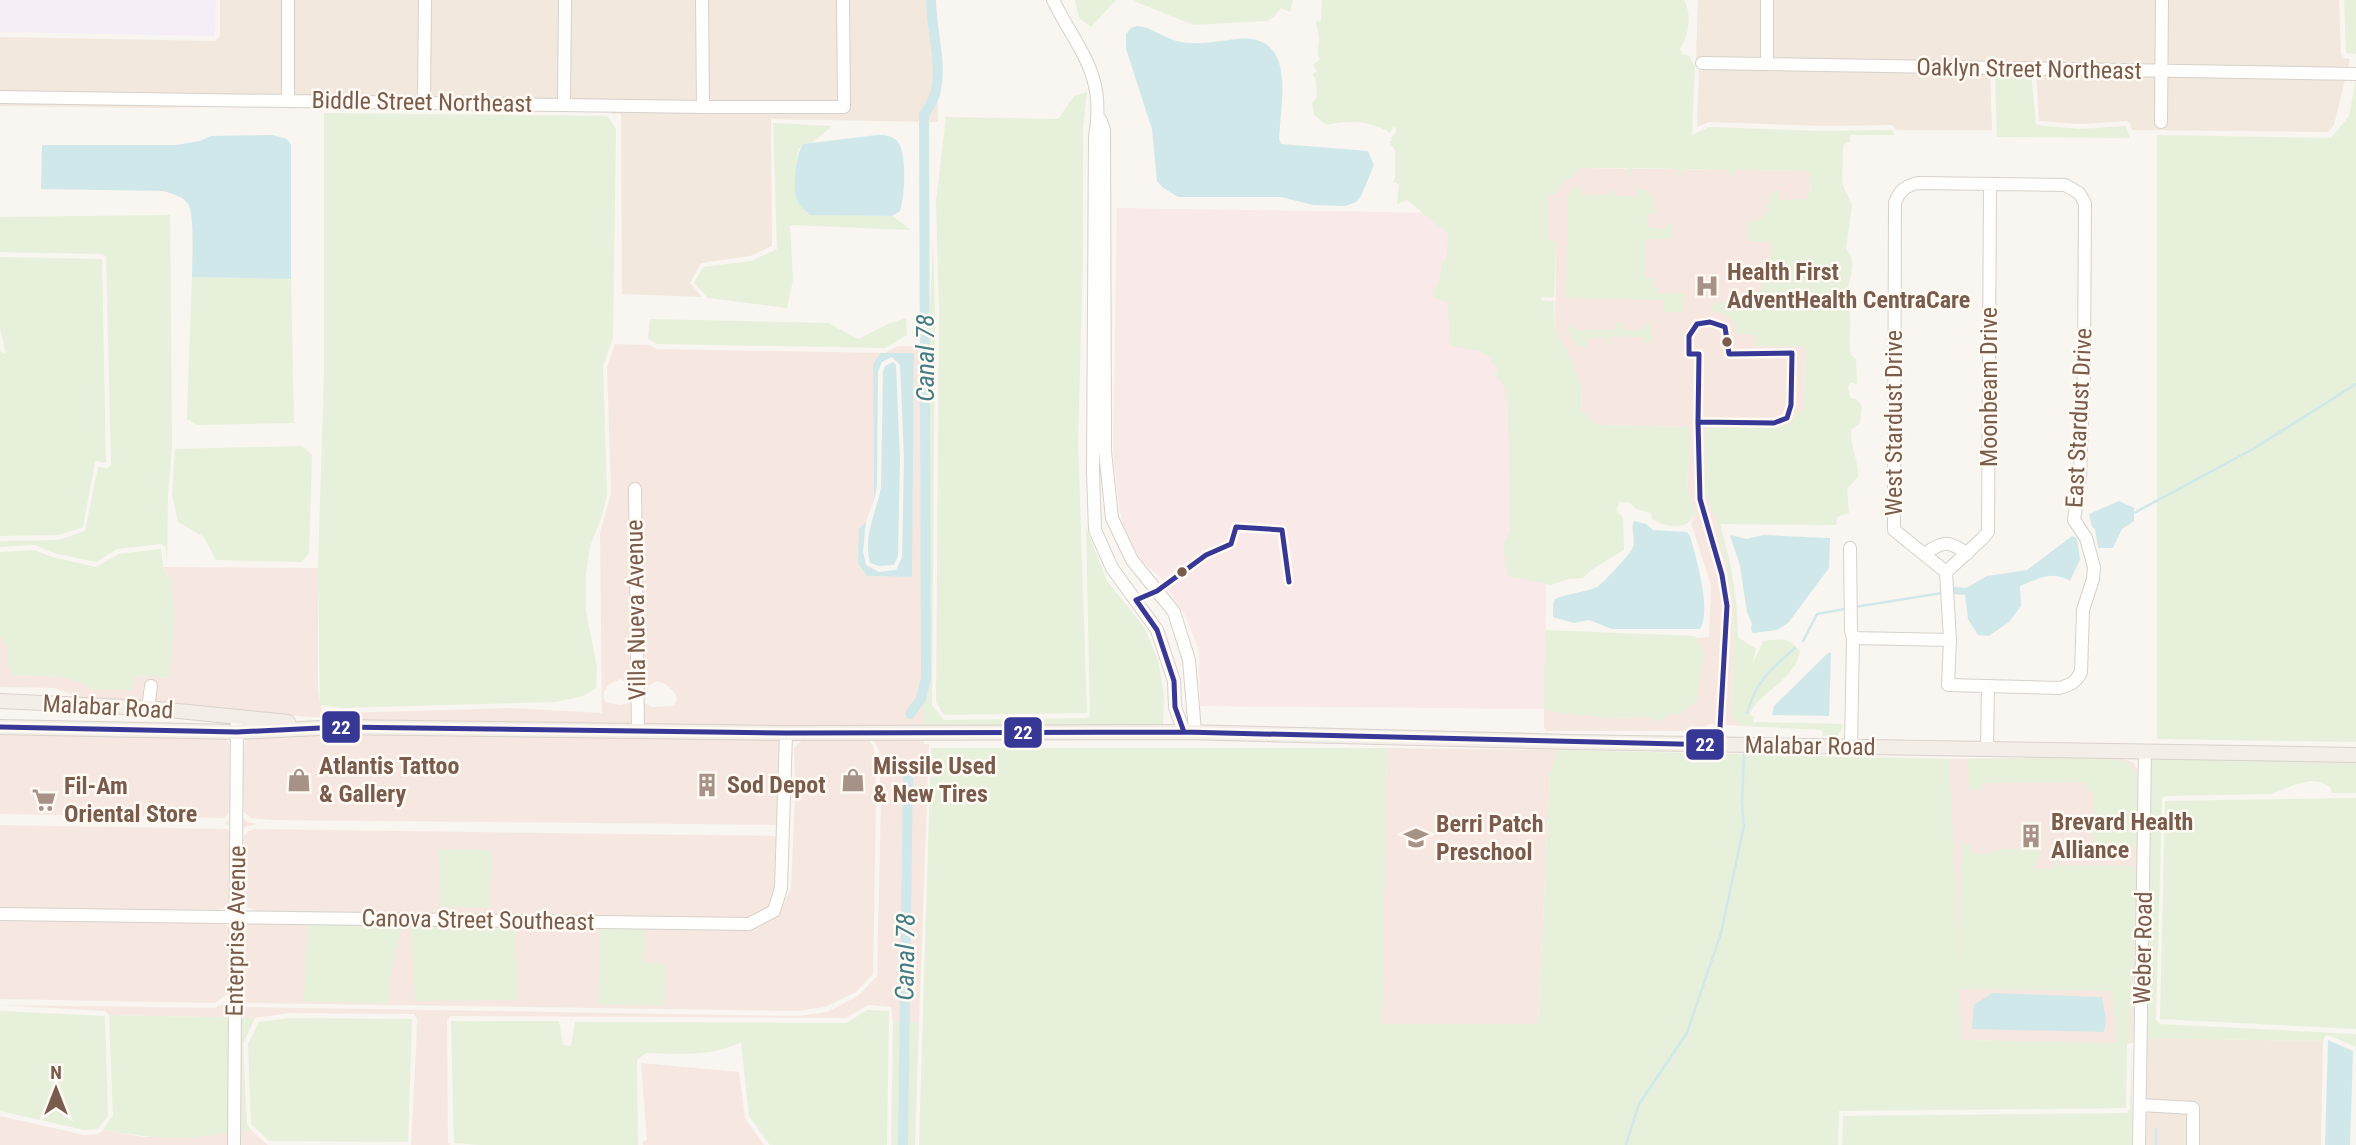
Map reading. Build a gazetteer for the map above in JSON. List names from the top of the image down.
{
  "streets": {
    "main road": ["Malabar Road"],
    "street": [
      "Oaklyn Street Northeast",
      "Biddle Street Northeast",
      "Moonbeam Drive",
      "East Stardust Drive",
      "West Stardust Drive",
      "Villa Nueva Avenue",
      "Canova Street Southeast",
      "Enterprise Avenue",
      "Weber Road"
    ]
  },
  "crossings": [
    ["Moonbeam Drive", "East Stardust Drive"],
    ["Moonbeam Drive", "West Stardust Drive"],
    ["East Stardust Drive", "West Stardust Drive"],
    ["Villa Nueva Avenue", "Malabar Road"],
    ["Malabar Road", "Canova Street Southeast"],
    ["Malabar Road", "Enterprise Avenue"],
    ["Malabar Road", "Weber Road"],
    ["Canova Street Southeast", "Enterprise Avenue"]
  ],
  "water": ["Canal 78"],
  "places": {
    "hospital": ["Health First AdventHealth CentraCare"],
    "shop": ["Atlantis Tattoo & Gallery", "Missile Used & New Tires"],
    "building": ["Sod Depot", "Brevard Health Alliance"],
    "supermarket": ["Fil-Am Oriental Store"],
    "school or university": ["Berri Patch Preschool"]
  },
  "lines": ["transit line 22"],
  "north": "top"
}
